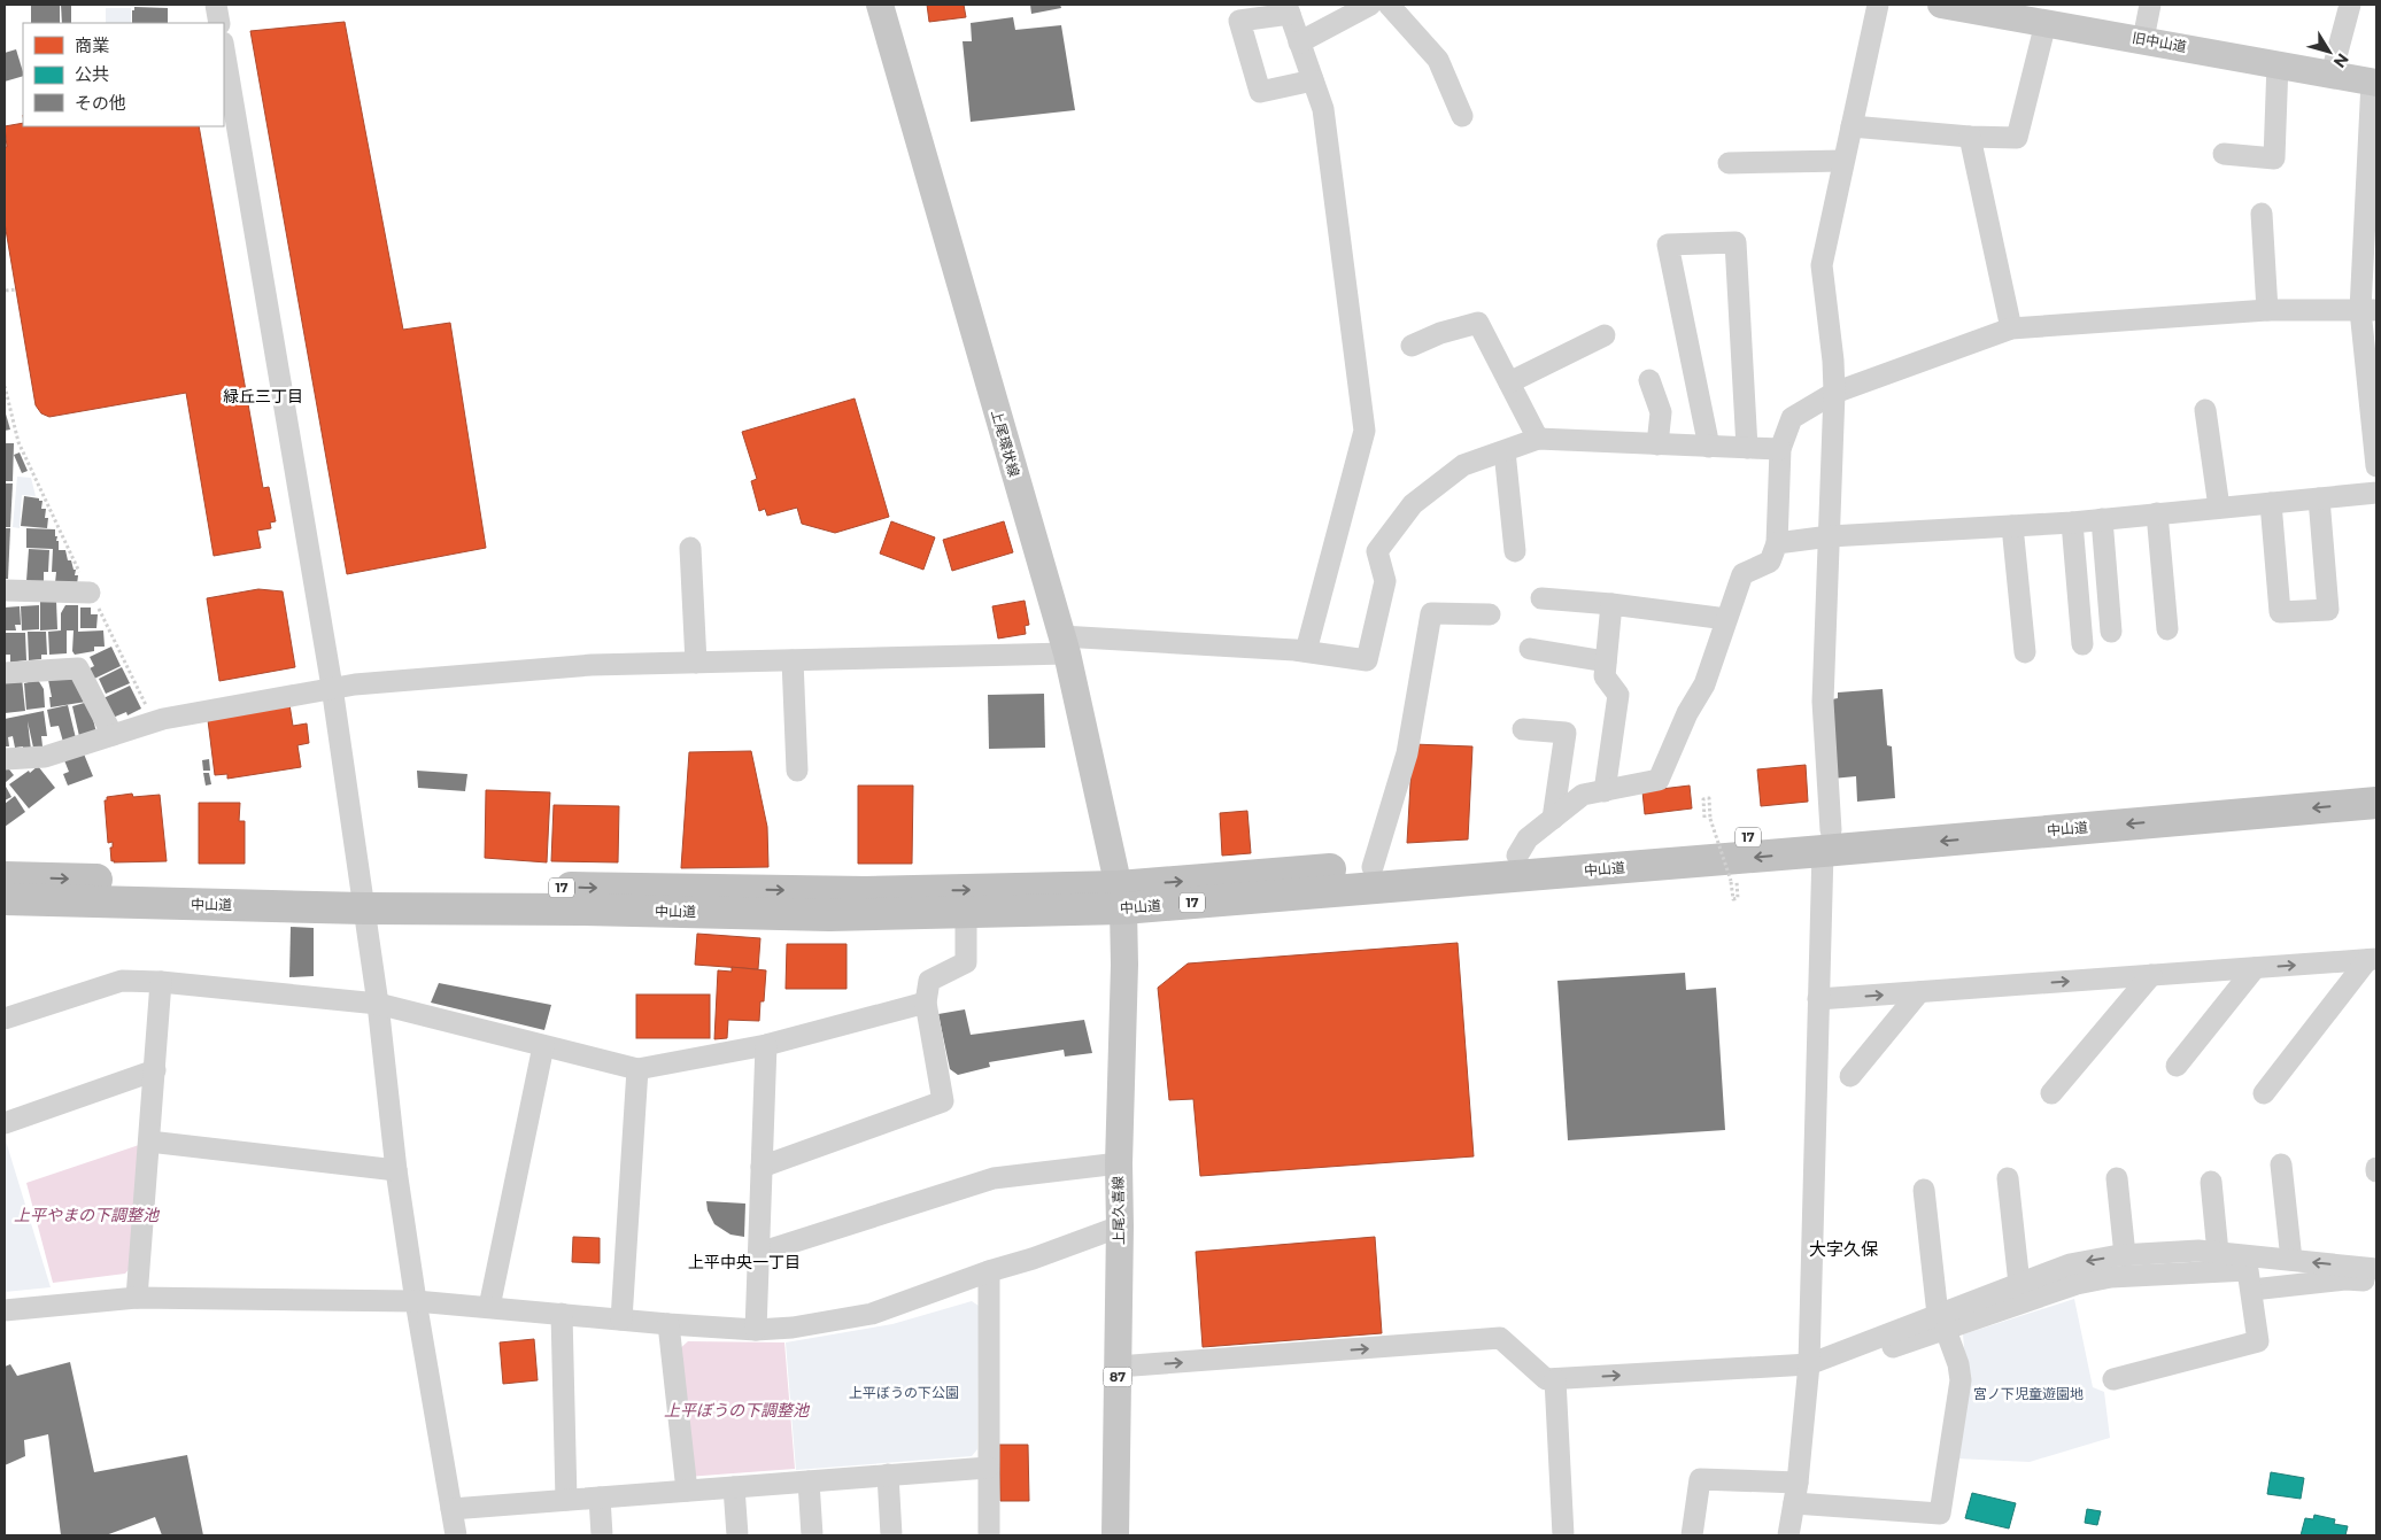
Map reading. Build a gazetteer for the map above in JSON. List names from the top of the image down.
{
  "streets": {
    "highway": ["中山道", "17"],
    "main road": [
      "旧中山道",
      "上尾環状線",
      "上尾久喜線",
      "87"
    ]
  },
  "crossings": [
    ["上尾環状線", "中山道"],
    ["上尾環状線", "上尾久喜線"],
    ["中山道", "上尾久喜線"]
  ],
  "districts": ["緑丘三丁目", "大字久保", "上平中央一丁目"],
  "water": ["上平やまの下調整池", "上平ぼうの下調整池"],
  "parks": ["上平ぼうの下公園", "宮ノ下児童遊園地"],
  "legend": ["商業", "公共", "その他"],
  "north": "bottom right"
}
